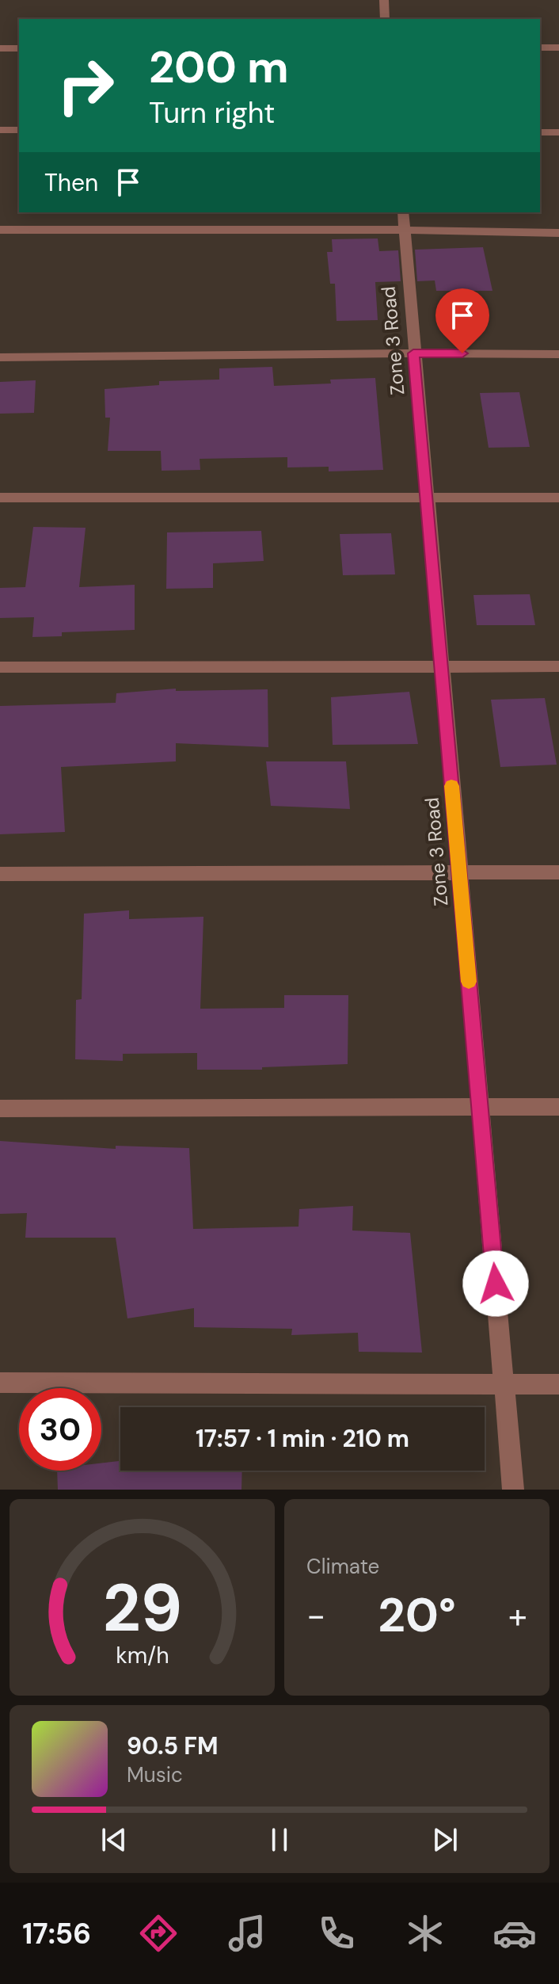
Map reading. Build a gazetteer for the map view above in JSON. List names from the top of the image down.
{
  "streets": {
    "street": ["Zone 3 Road"]
  },
  "page": {
    "turn": ["200 m", "Turn right"],
    "then": "Then",
    "limit": "30",
    "trip": "17:57 · 1 min · 210 m",
    "tile": "Climate",
    "heat": ["−", "20°", "+"],
    "song": ["90.5 FM", "Music"],
    "tabs": "17:56",
    "gauge": ["29", "km/h"]
  }
}
